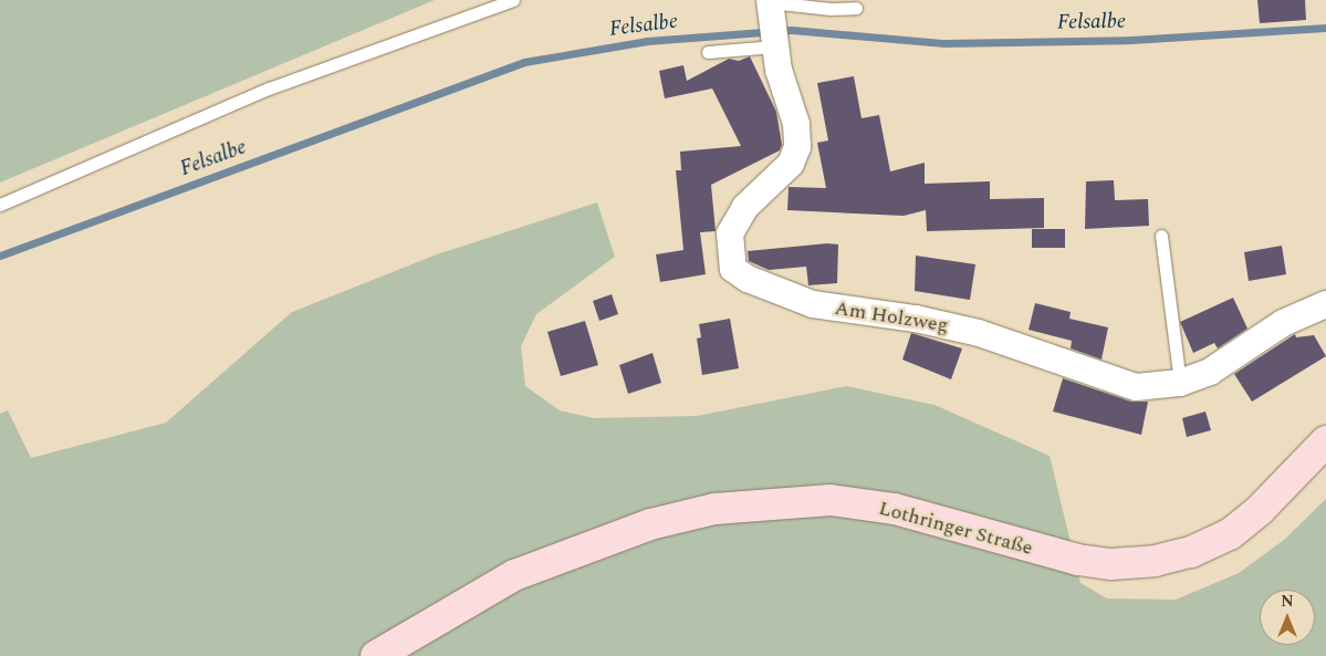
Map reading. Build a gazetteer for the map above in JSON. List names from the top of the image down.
{
  "streets": {
    "main road": ["Lothringer Straße"],
    "street": ["Am Holzweg"]
  },
  "water": ["Felsalbe"],
  "north": "top"
}
